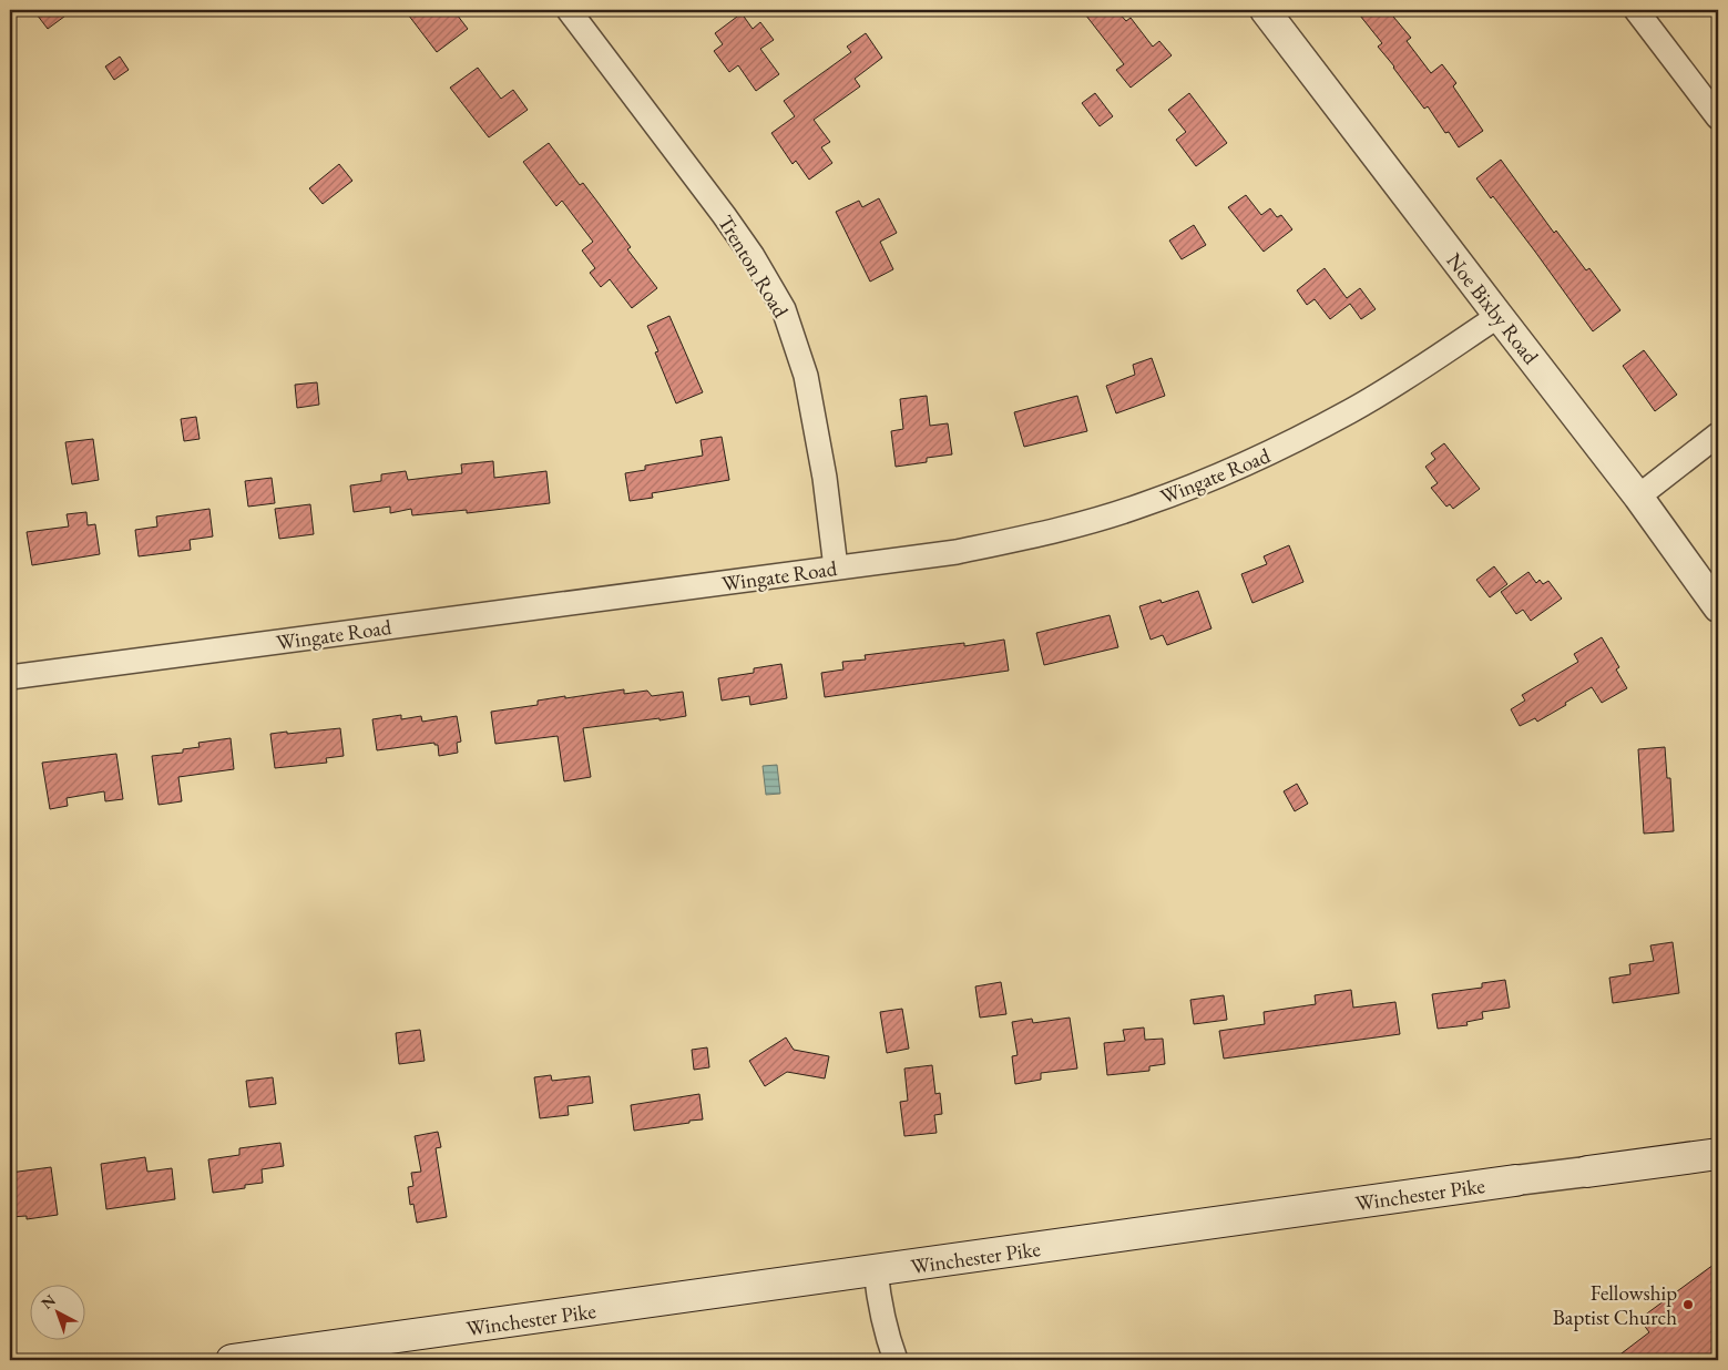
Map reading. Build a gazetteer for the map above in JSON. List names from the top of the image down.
{
  "streets": {
    "main road": ["Winchester Pike"],
    "street": ["Trenton Road", "Noe Bixby Road", "Wingate Road"]
  },
  "crossings": [
    ["Trenton Road", "Wingate Road"],
    ["Noe Bixby Road", "Wingate Road"]
  ],
  "places": ["Fellowship Baptist Church"],
  "north": "top left"
}
